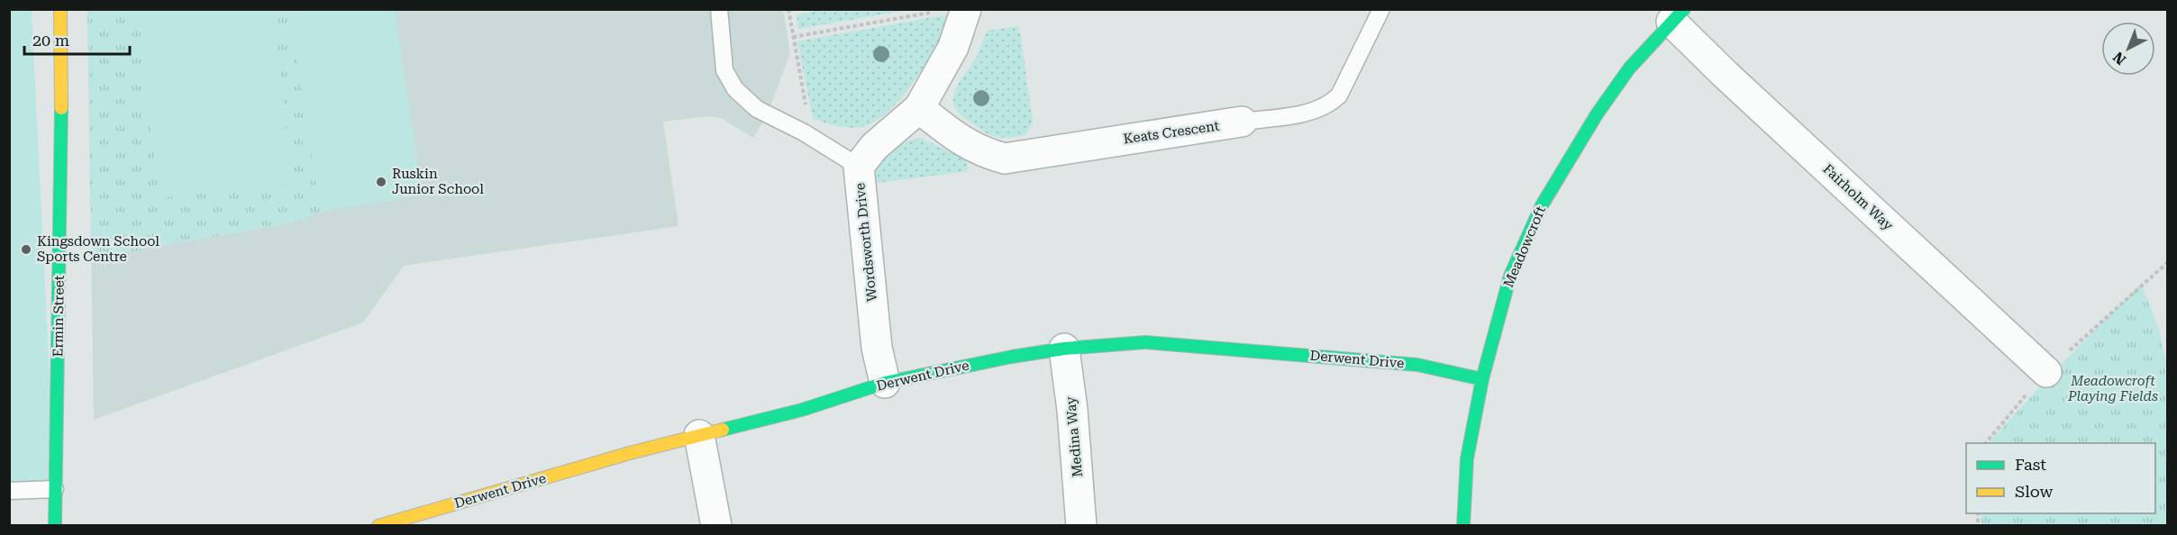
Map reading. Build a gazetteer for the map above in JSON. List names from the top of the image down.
{
  "streets": {
    "street": [
      "Keats Crescent",
      "Fairholm Way",
      "Wordsworth Drive",
      "Meadowcroft",
      "Ermin Street",
      "Derwent Drive",
      "Medina Way"
    ]
  },
  "crossings": [
    ["Keats Crescent", "Wordsworth Drive"],
    ["Fairholm Way", "Meadowcroft"],
    ["Wordsworth Drive", "Derwent Drive"],
    ["Meadowcroft", "Derwent Drive"],
    ["Derwent Drive", "Medina Way"]
  ],
  "parks": ["Meadowcroft Playing Fields"],
  "places": ["Ruskin Junior School", "Kingsdown School Sports Centre"],
  "legend": ["Fast", "Slow"],
  "scale_bar": "20 m",
  "north": "bottom left"
}
